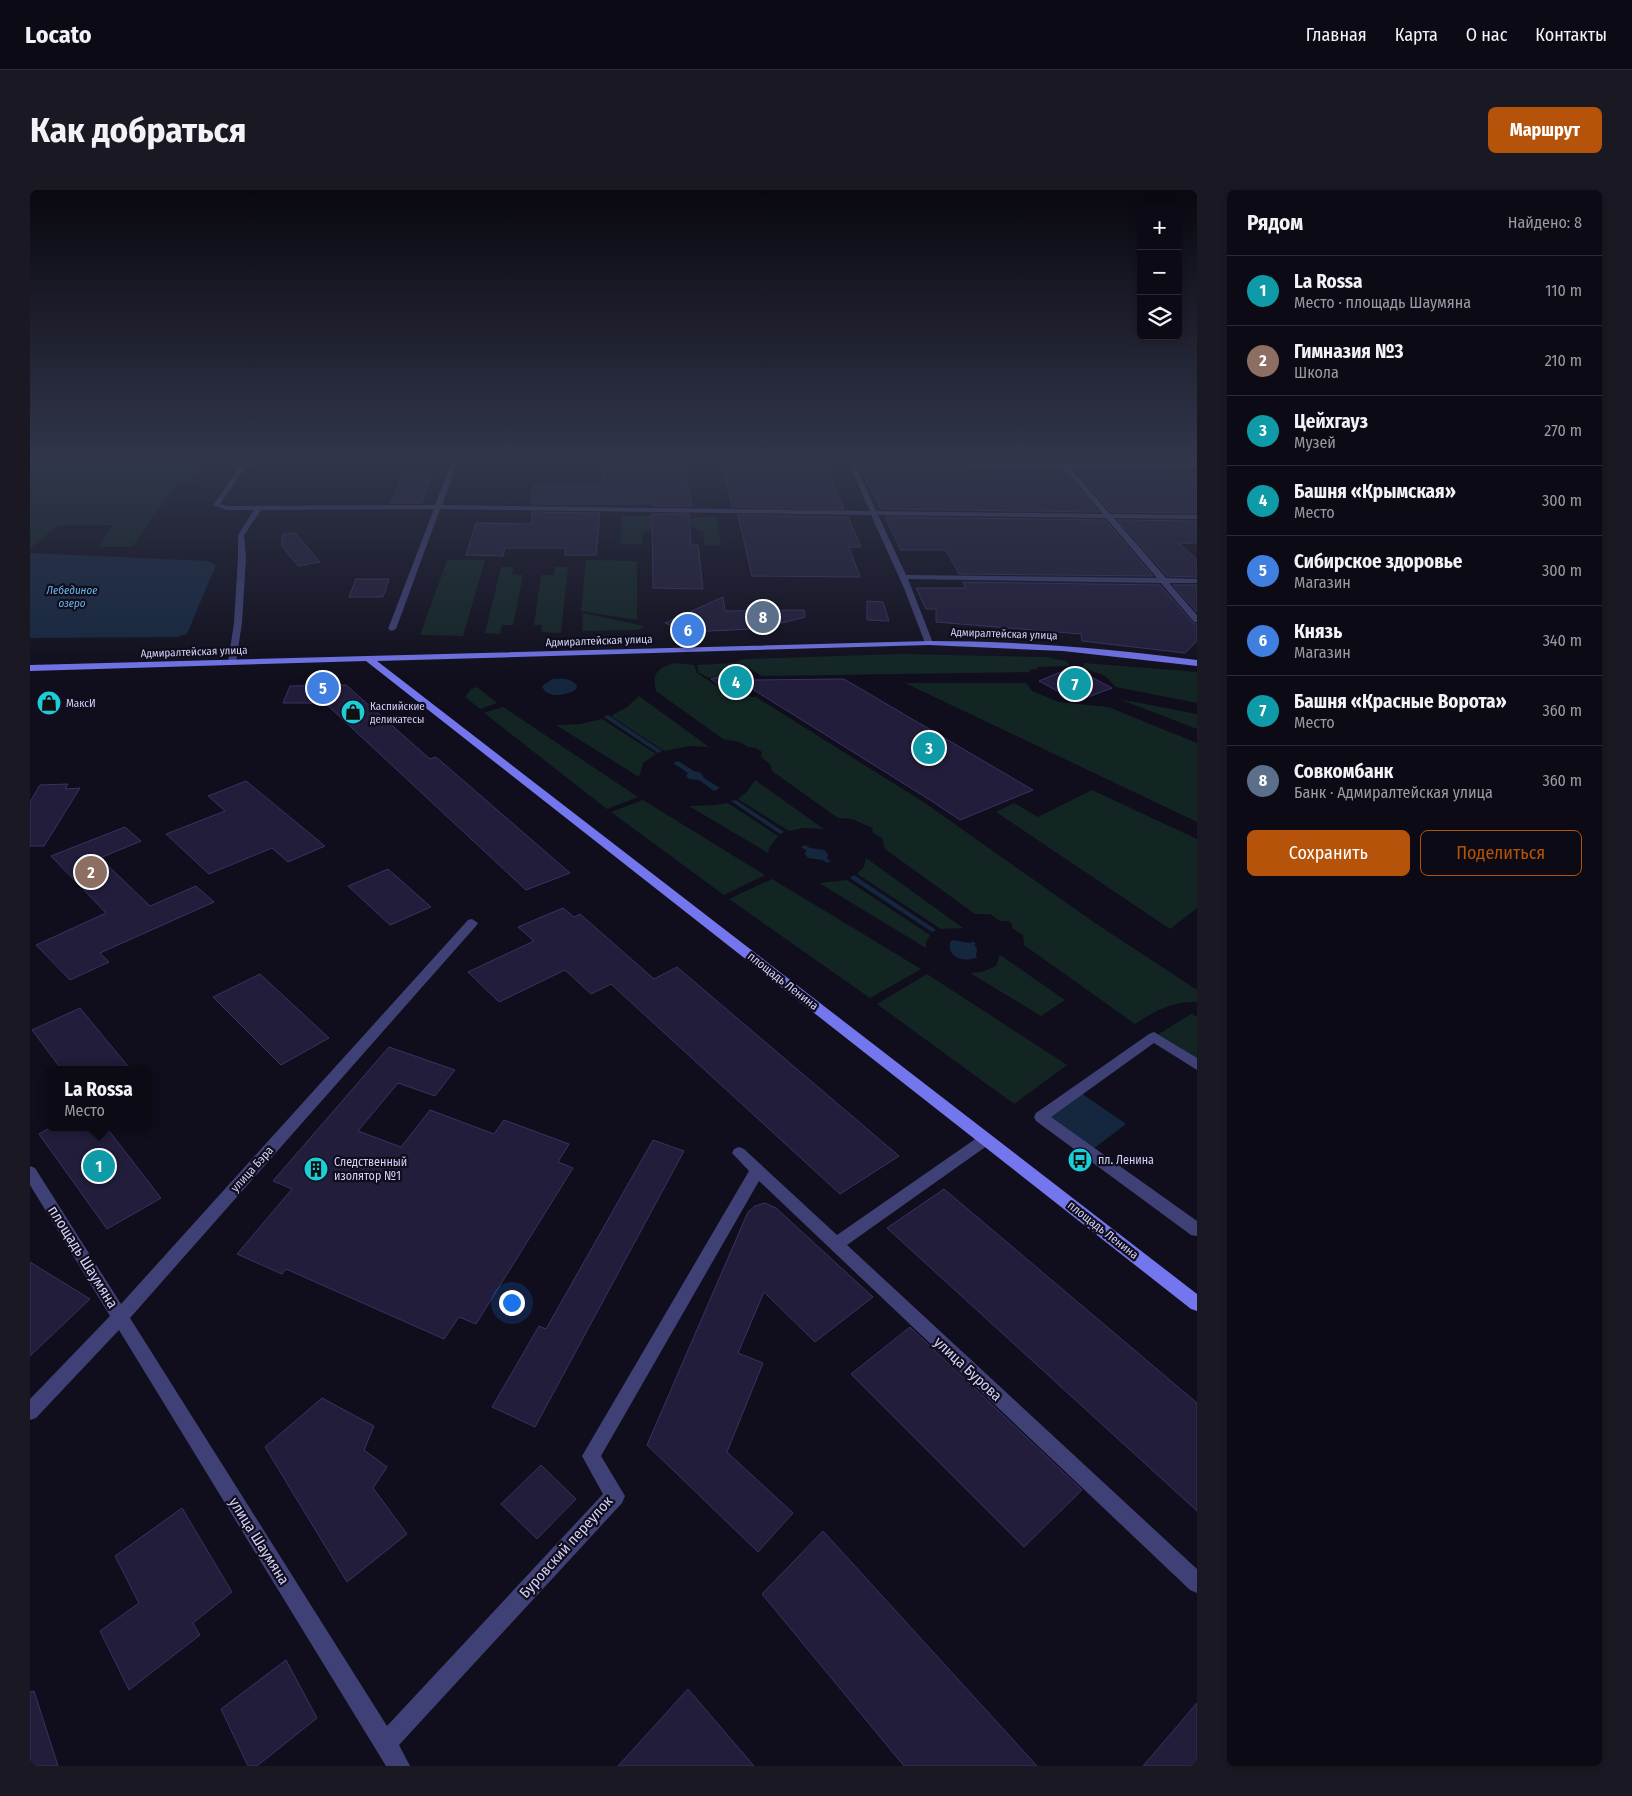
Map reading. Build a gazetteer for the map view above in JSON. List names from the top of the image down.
{
  "streets": {
    "main road": ["Адмиралтейская улица", "площадь Ленина"],
    "street": [
      "улица Бэра",
      "площадь Шаумяна",
      "улица Бурова",
      "улица Шаумяна",
      "Буровский переулок"
    ]
  },
  "crossings": [
    ["Адмиралтейская улица", "площадь Ленина"],
    ["улица Бэра", "площадь Шаумяна"],
    ["улица Бэра", "улица Шаумяна"],
    ["площадь Шаумяна", "улица Шаумяна"],
    ["улица Бурова", "Буровский переулок"],
    ["улица Шаумяна", "Буровский переулок"]
  ],
  "water": ["Лебединое озеро"],
  "places": {
    "shop": ["МаксИ", "Каспийские деликатесы"],
    "bus stop": ["пл. Ленина"],
    "building": ["Следственный изолятор №1"]
  },
  "page": {
    "header": "Locato",
    "nav": [
      "Главная",
      "Карта",
      "О нас",
      "Контакты"
    ],
    "buttons": [
      "Маршрут",
      ["Сохранить", "Поделиться"]
    ],
    "title": "Как добраться",
    "heading": ["Рядом", "Найдено: 8"],
    "map_buttons": ["+", "−"],
    "list": [
      {
        "mark": "1",
        "name": "La Rossa",
        "note": "Место · площадь Шаумяна",
        "value": "110 m"
      },
      {
        "mark": "2",
        "name": "Гимназия №3",
        "note": "Школа",
        "value": "210 m"
      },
      {
        "mark": "3",
        "name": "Цейхгауз",
        "note": "Музей",
        "value": "270 m"
      },
      {
        "mark": "4",
        "name": "Башня «Крымская»",
        "note": "Место",
        "value": "300 m"
      },
      {
        "mark": "5",
        "name": "Сибирское здоровье",
        "note": "Магазин",
        "value": "300 m"
      },
      {
        "mark": "6",
        "name": "Князь",
        "note": "Магазин",
        "value": "340 m"
      },
      {
        "mark": "7",
        "name": "Башня «Красные Ворота»",
        "note": "Место",
        "value": "360 m"
      },
      {
        "mark": "8",
        "name": "Совкомбанк",
        "note": "Банк · Адмиралтейская улица",
        "value": "360 m"
      }
    ],
    "pins": [
      "8",
      "6",
      "4",
      "7",
      "5",
      "3",
      "2",
      "1"
    ],
    "popup": ["La Rossa", "Место"]
  }
}
